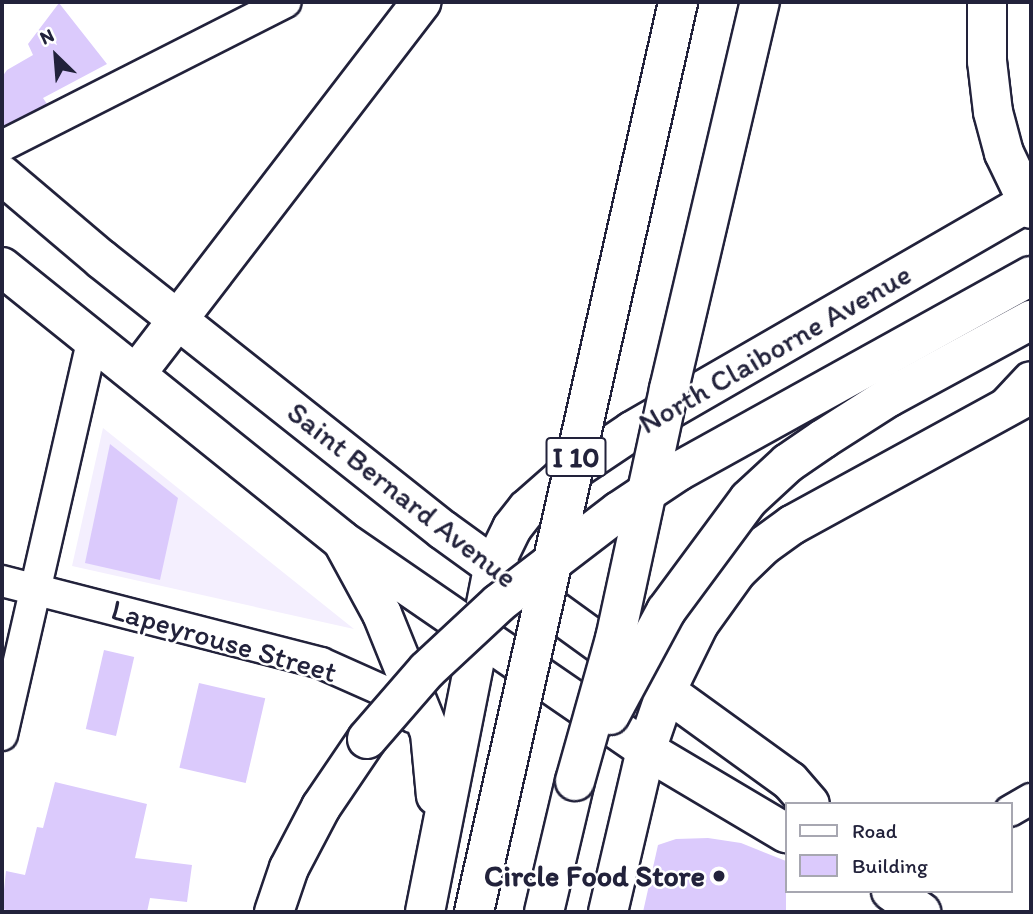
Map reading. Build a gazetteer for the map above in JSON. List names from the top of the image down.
{
  "streets": {
    "main road": ["North Claiborne Avenue", "I 10", "Saint Bernard Avenue"],
    "street": ["Lapeyrouse Street"]
  },
  "crossings": [
    ["North Claiborne Avenue", "Saint Bernard Avenue"]
  ],
  "places": ["Circle Food Store"],
  "legend": ["Road", "Building"],
  "north": "top left"
}
